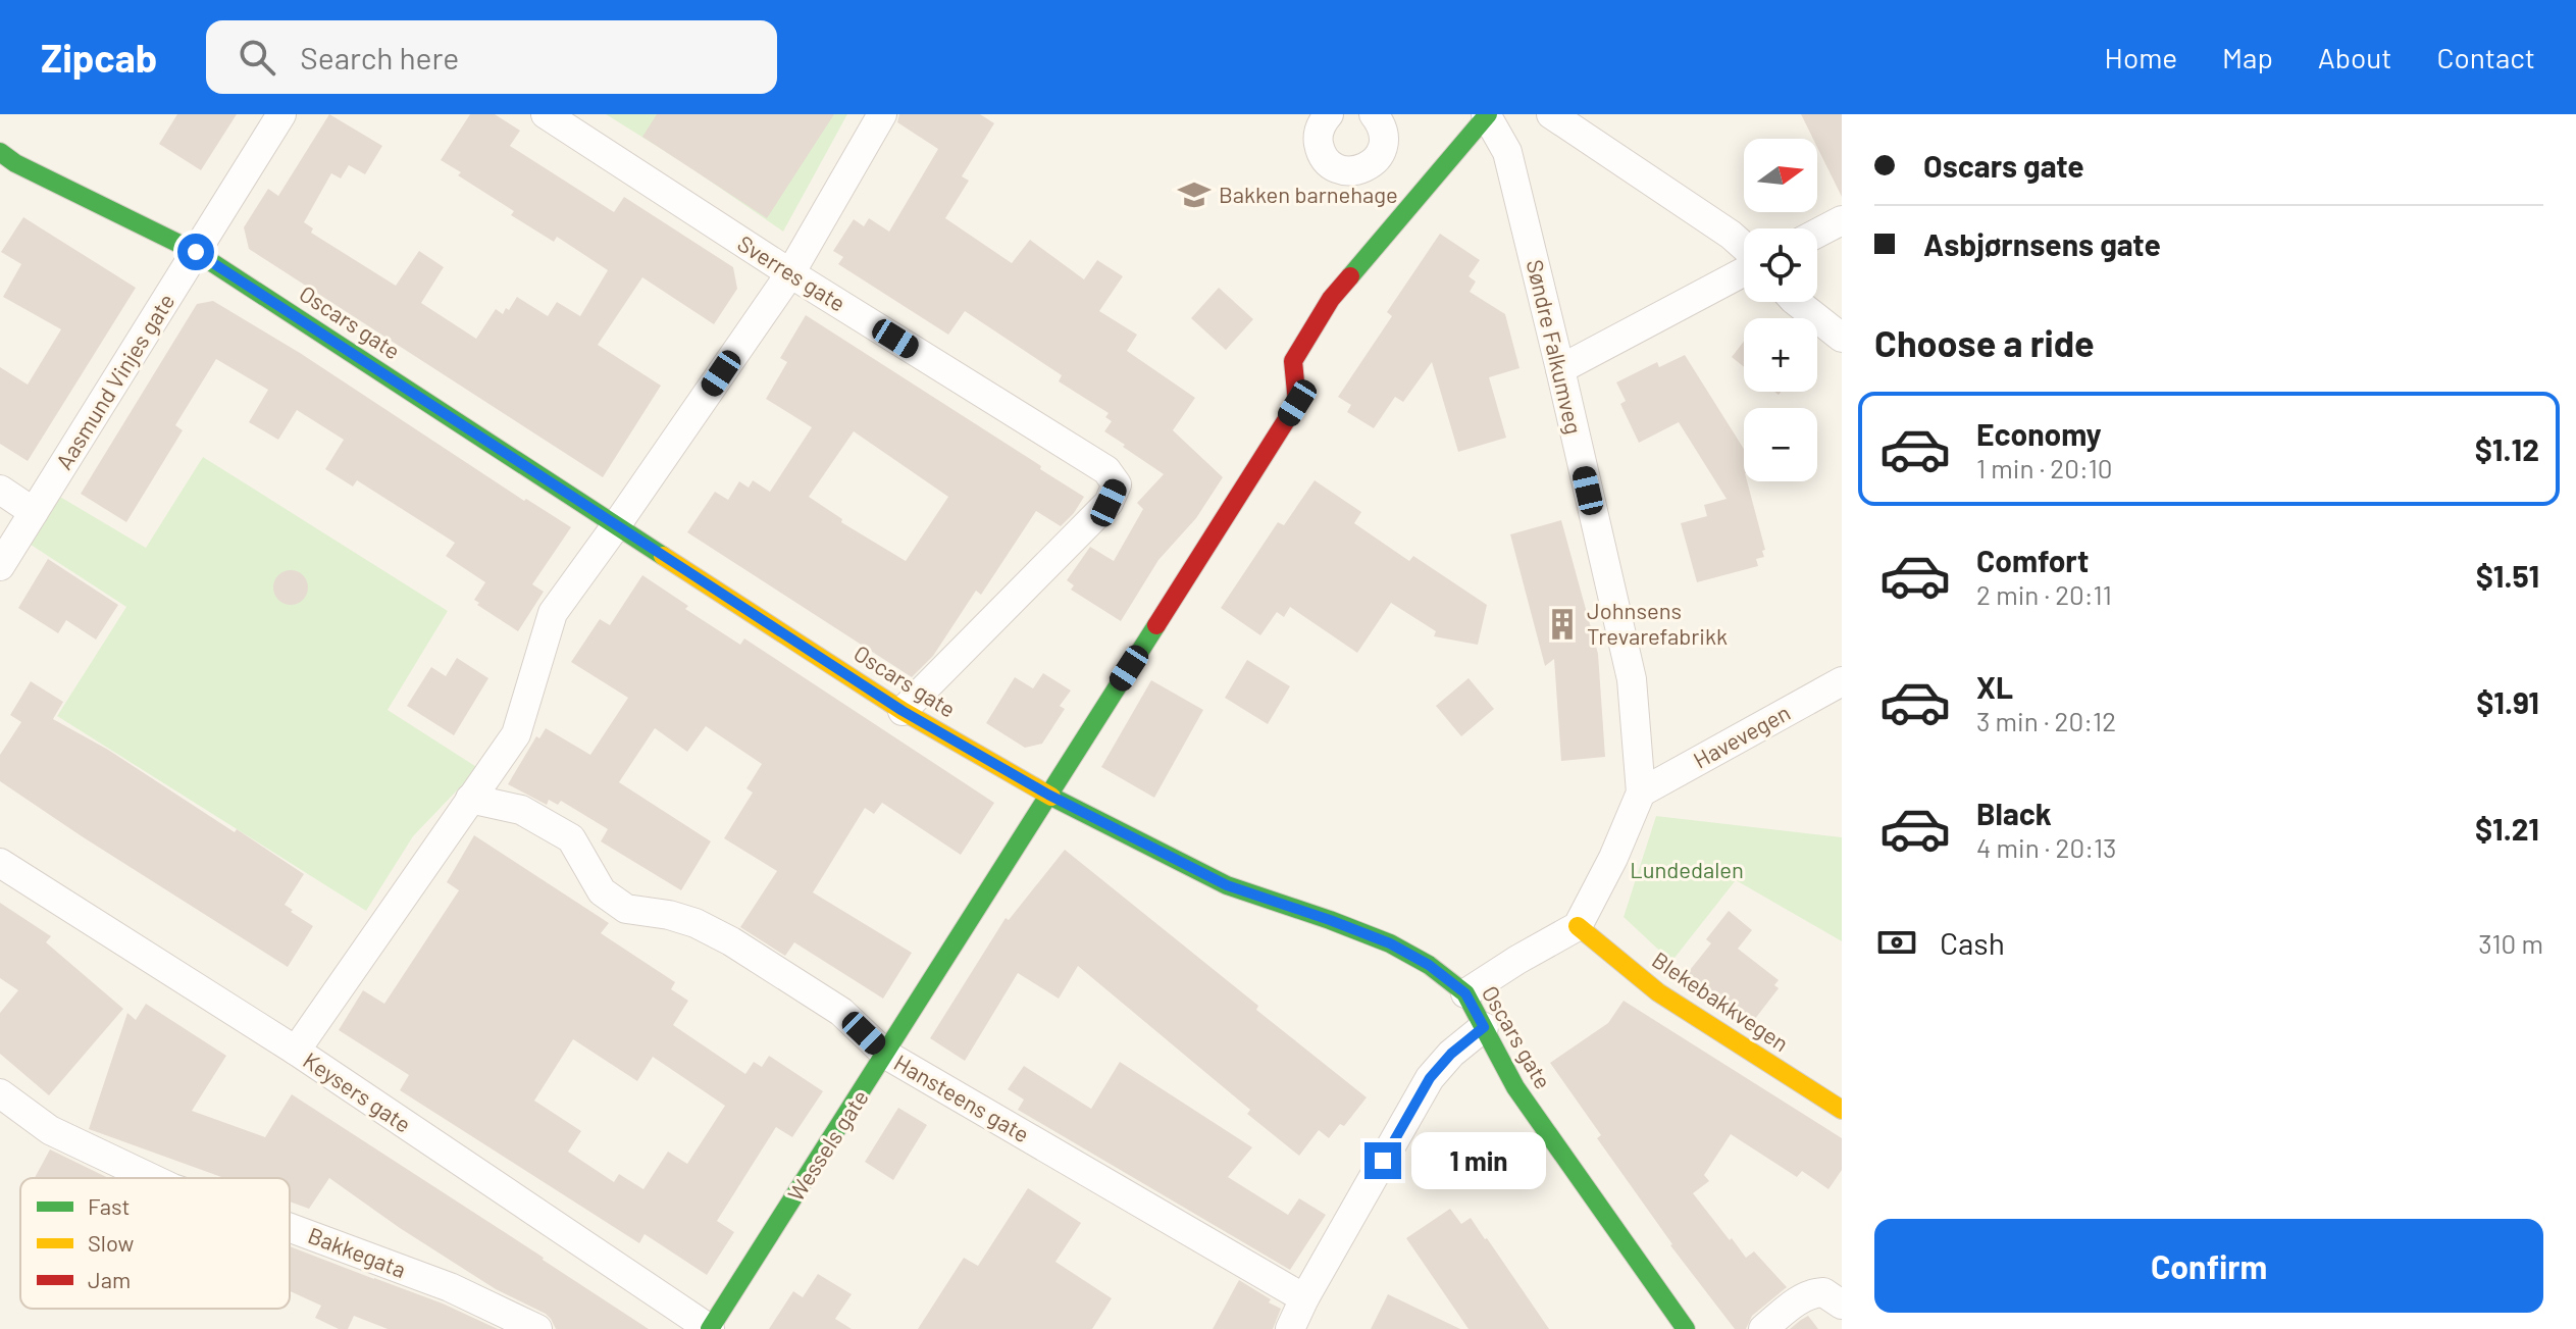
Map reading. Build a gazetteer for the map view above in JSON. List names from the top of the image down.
{
  "streets": {
    "street": [
      "Sverres gate",
      "Oscars gate",
      "Søndre Falkumveg",
      "Aasmund Vinjes gate",
      "Havevegen",
      "Blekebakkvegen",
      "Keysers gate",
      "Hansteens gate",
      "Wessels gate",
      "Bakkegata"
    ]
  },
  "crossings": [
    ["Sverres gate", "Oscars gate"],
    ["Oscars gate", "Aasmund Vinjes gate"],
    ["Oscars gate", "Wessels gate"],
    ["Søndre Falkumveg", "Havevegen"],
    ["Søndre Falkumveg", "Blekebakkvegen"],
    ["Søndre Falkumveg", "Wessels gate"],
    ["Keysers gate", "Wessels gate"],
    ["Hansteens gate", "Wessels gate"]
  ],
  "parks": ["Lundedalen"],
  "places": {
    "school or university": ["Bakken barnehage"],
    "building": ["Johnsens Trevarefabrikk"]
  },
  "legend": ["Fast", "Slow", "Jam"],
  "north": "right",
  "page": {
    "header": "Zipcab",
    "search": "Search here",
    "nav": [
      "Home",
      "Map",
      "About",
      "Contact"
    ],
    "banner": ["Oscars gate", "Asbjørnsens gate"],
    "map_buttons": ["+", "−"],
    "heading": "Choose a ride",
    "list": [
      {
        "name": "Economy",
        "note": "1 min · 20:10",
        "value": "$1.12"
      },
      {
        "name": "Comfort",
        "note": "2 min · 20:11",
        "value": "$1.51"
      },
      {
        "name": "XL",
        "note": "3 min · 20:12",
        "value": "$1.91"
      },
      {
        "name": "Black",
        "note": "4 min · 20:13",
        "value": "$1.21"
      }
    ],
    "pay": ["Cash", "310 m"],
    "bubble": "1 min",
    "buttons": "Confirm"
  }
}
